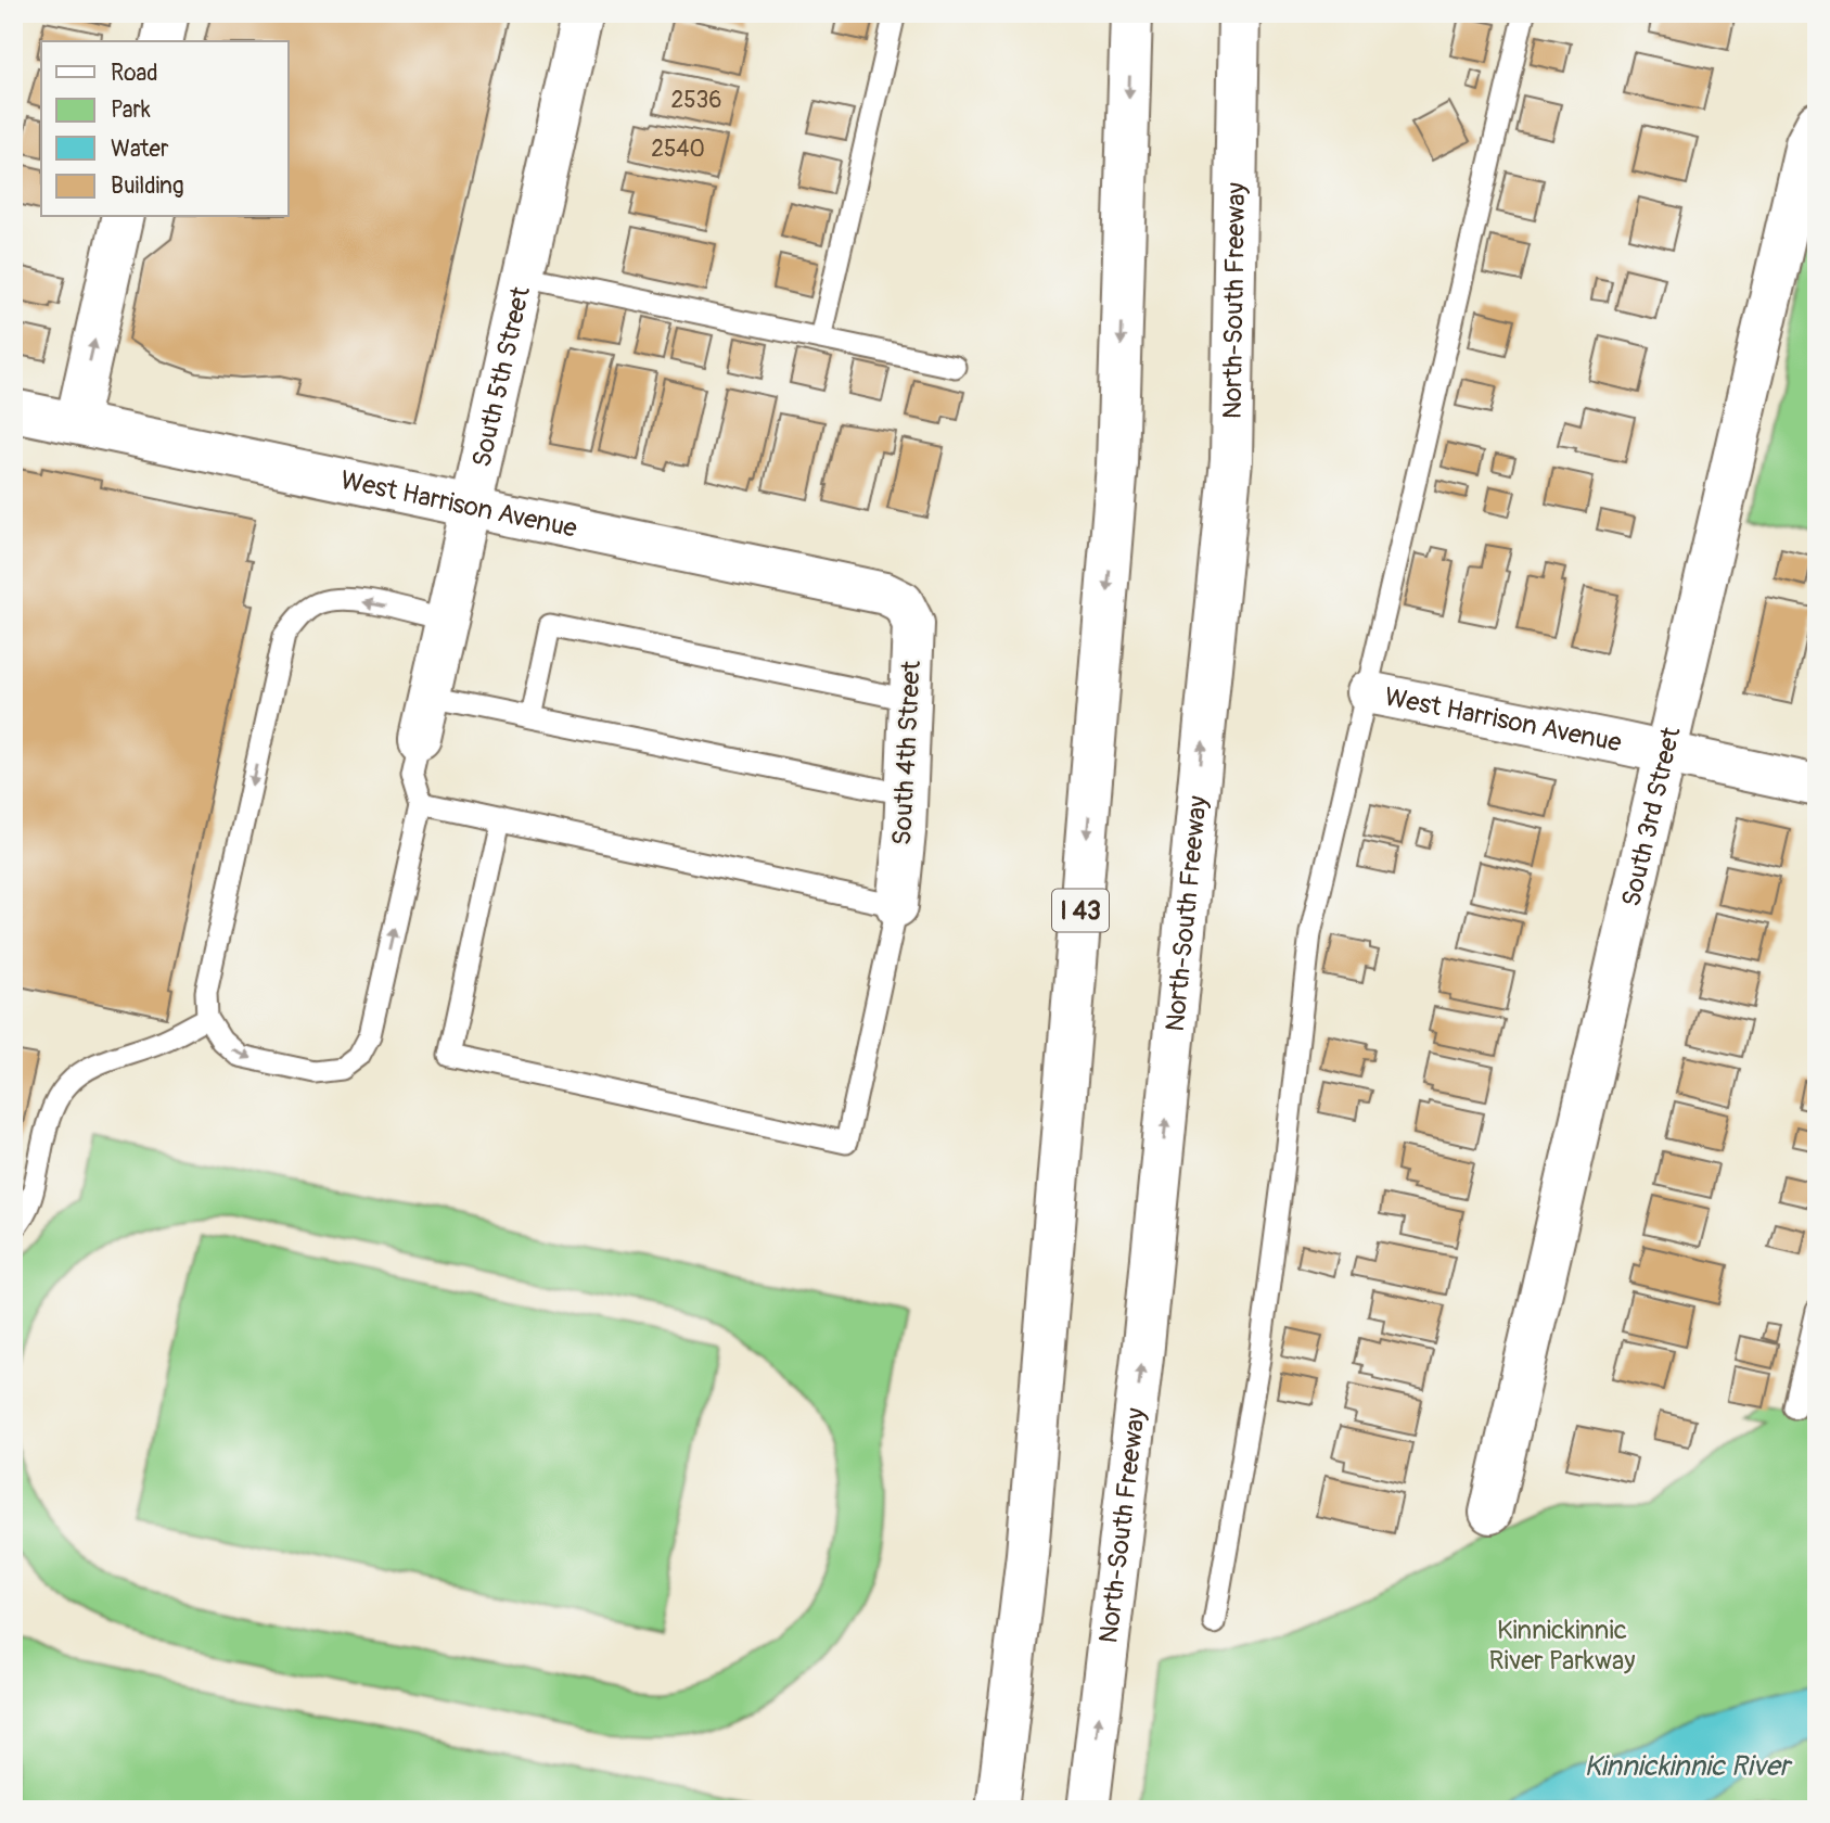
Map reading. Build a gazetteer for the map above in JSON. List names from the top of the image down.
{
  "streets": {
    "main road": [
      "North-South Freeway",
      "South 5th Street",
      "West Harrison Avenue",
      "South 4th Street",
      "South 3rd Street",
      "I 43"
    ]
  },
  "crossings": [
    ["South 5th Street", "West Harrison Avenue"],
    ["West Harrison Avenue", "South 4th Street"],
    ["West Harrison Avenue", "South 3rd Street"]
  ],
  "water": ["Kinnickinnic River"],
  "parks": ["Kinnickinnic River Parkway"],
  "house_numbers": ["2536", "2540"],
  "legend": [
    "Road",
    "Park",
    "Water",
    "Building"
  ]
}
